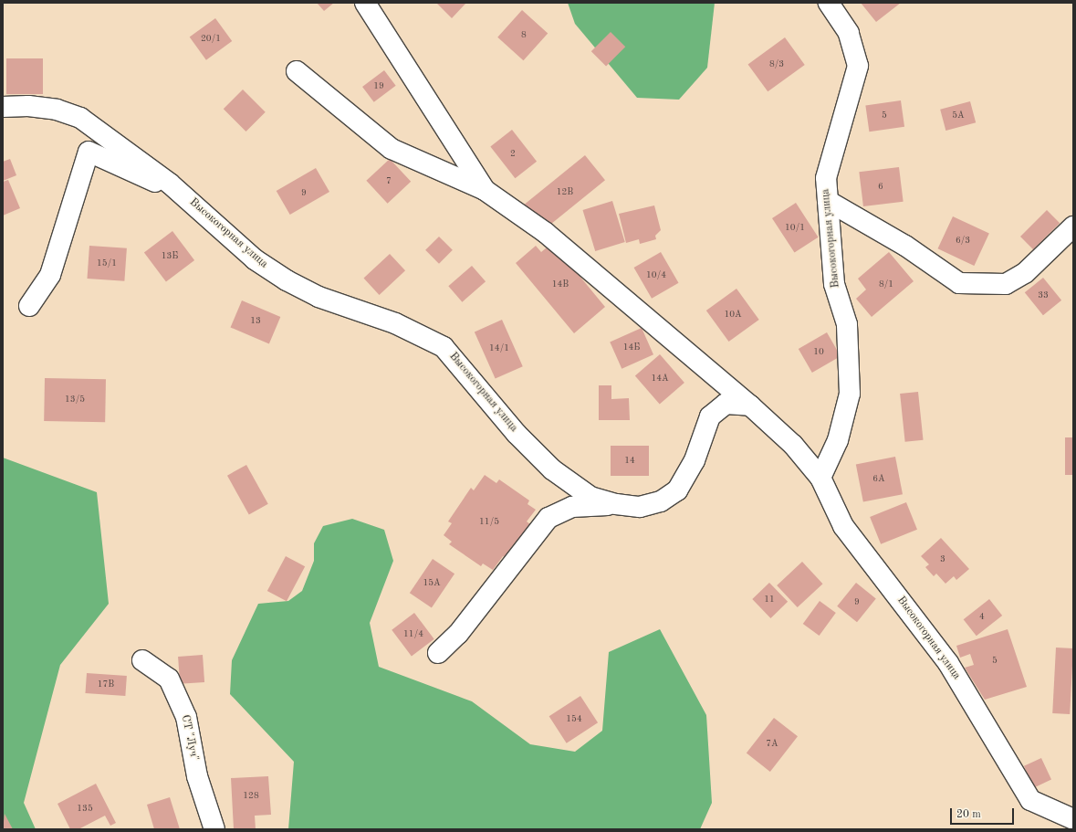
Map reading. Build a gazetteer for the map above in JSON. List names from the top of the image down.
{
  "streets": {
    "street": ["Высокогорная улица", "СТ \"Луч\""]
  },
  "house_numbers": [
    "8",
    "20/1",
    "8/3",
    "19",
    "5",
    "5А",
    "2",
    "7",
    "6",
    "12В",
    "9",
    "10/1",
    "6/3",
    "13Б",
    "15/1",
    "10/4",
    "14В",
    "8/1",
    "33",
    "10А",
    "13",
    "14Б",
    "14/1",
    "10",
    "14А",
    "13/5",
    "14",
    "6А",
    "11/5",
    "3",
    "15А",
    "11",
    "9",
    "4",
    "11/4",
    "5",
    "17В",
    "154",
    "7А",
    "128",
    "135"
  ],
  "scale_bar": "20 m"
}
